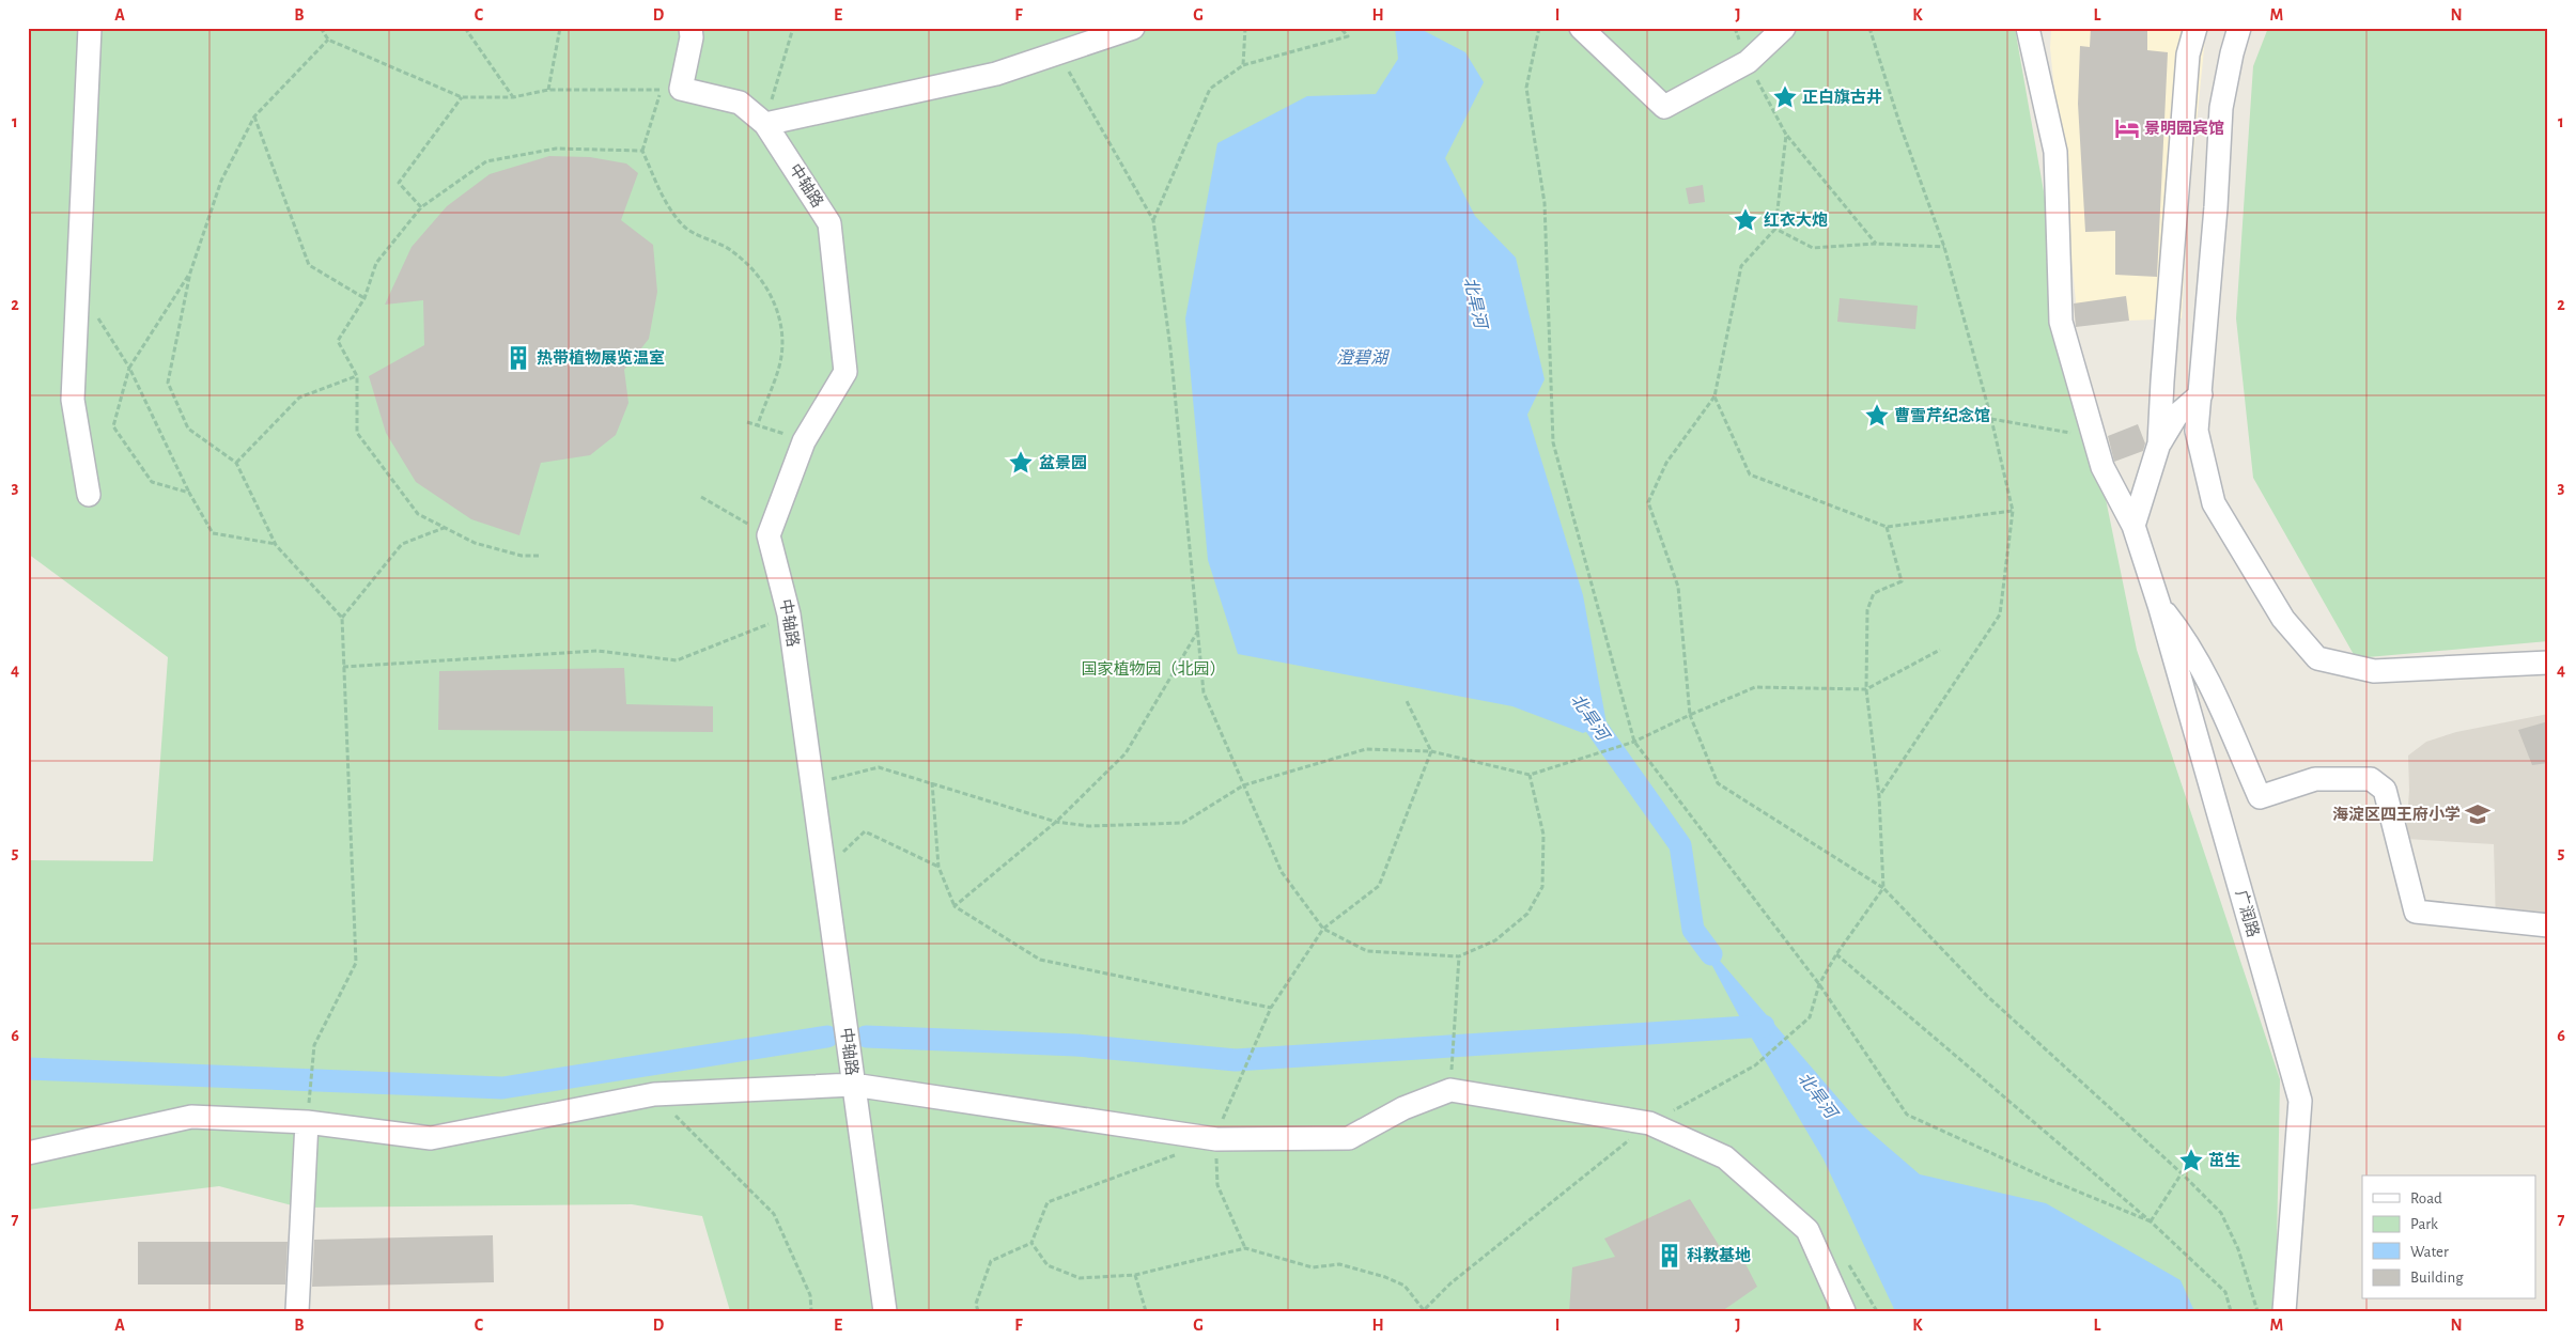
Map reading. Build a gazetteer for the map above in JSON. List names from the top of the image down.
{
  "streets": {
    "street": ["中轴路", "广润路"]
  },
  "water": ["北旱河", "澄碧湖"],
  "parks": ["国家植物园（北园）"],
  "places": {
    "place": [
      "正白旗古井",
      "红衣大炮",
      "曹雪芹纪念馆",
      "盆景园",
      "茁生"
    ],
    "hotel": ["景明园宾馆"],
    "building": ["热带植物展览温室", "科教基地"],
    "school or university": ["海淀区四王府小学"]
  },
  "legend": [
    "Road",
    "Park",
    "Water",
    "Building"
  ],
  "grid": {
    "columns": [
      "A",
      "B",
      "C",
      "D",
      "E",
      "F",
      "G",
      "H",
      "I",
      "J",
      "K",
      "L",
      "M",
      "N"
    ],
    "rows": [
      "1",
      "2",
      "3",
      "4",
      "5",
      "6",
      "7"
    ]
  }
}
